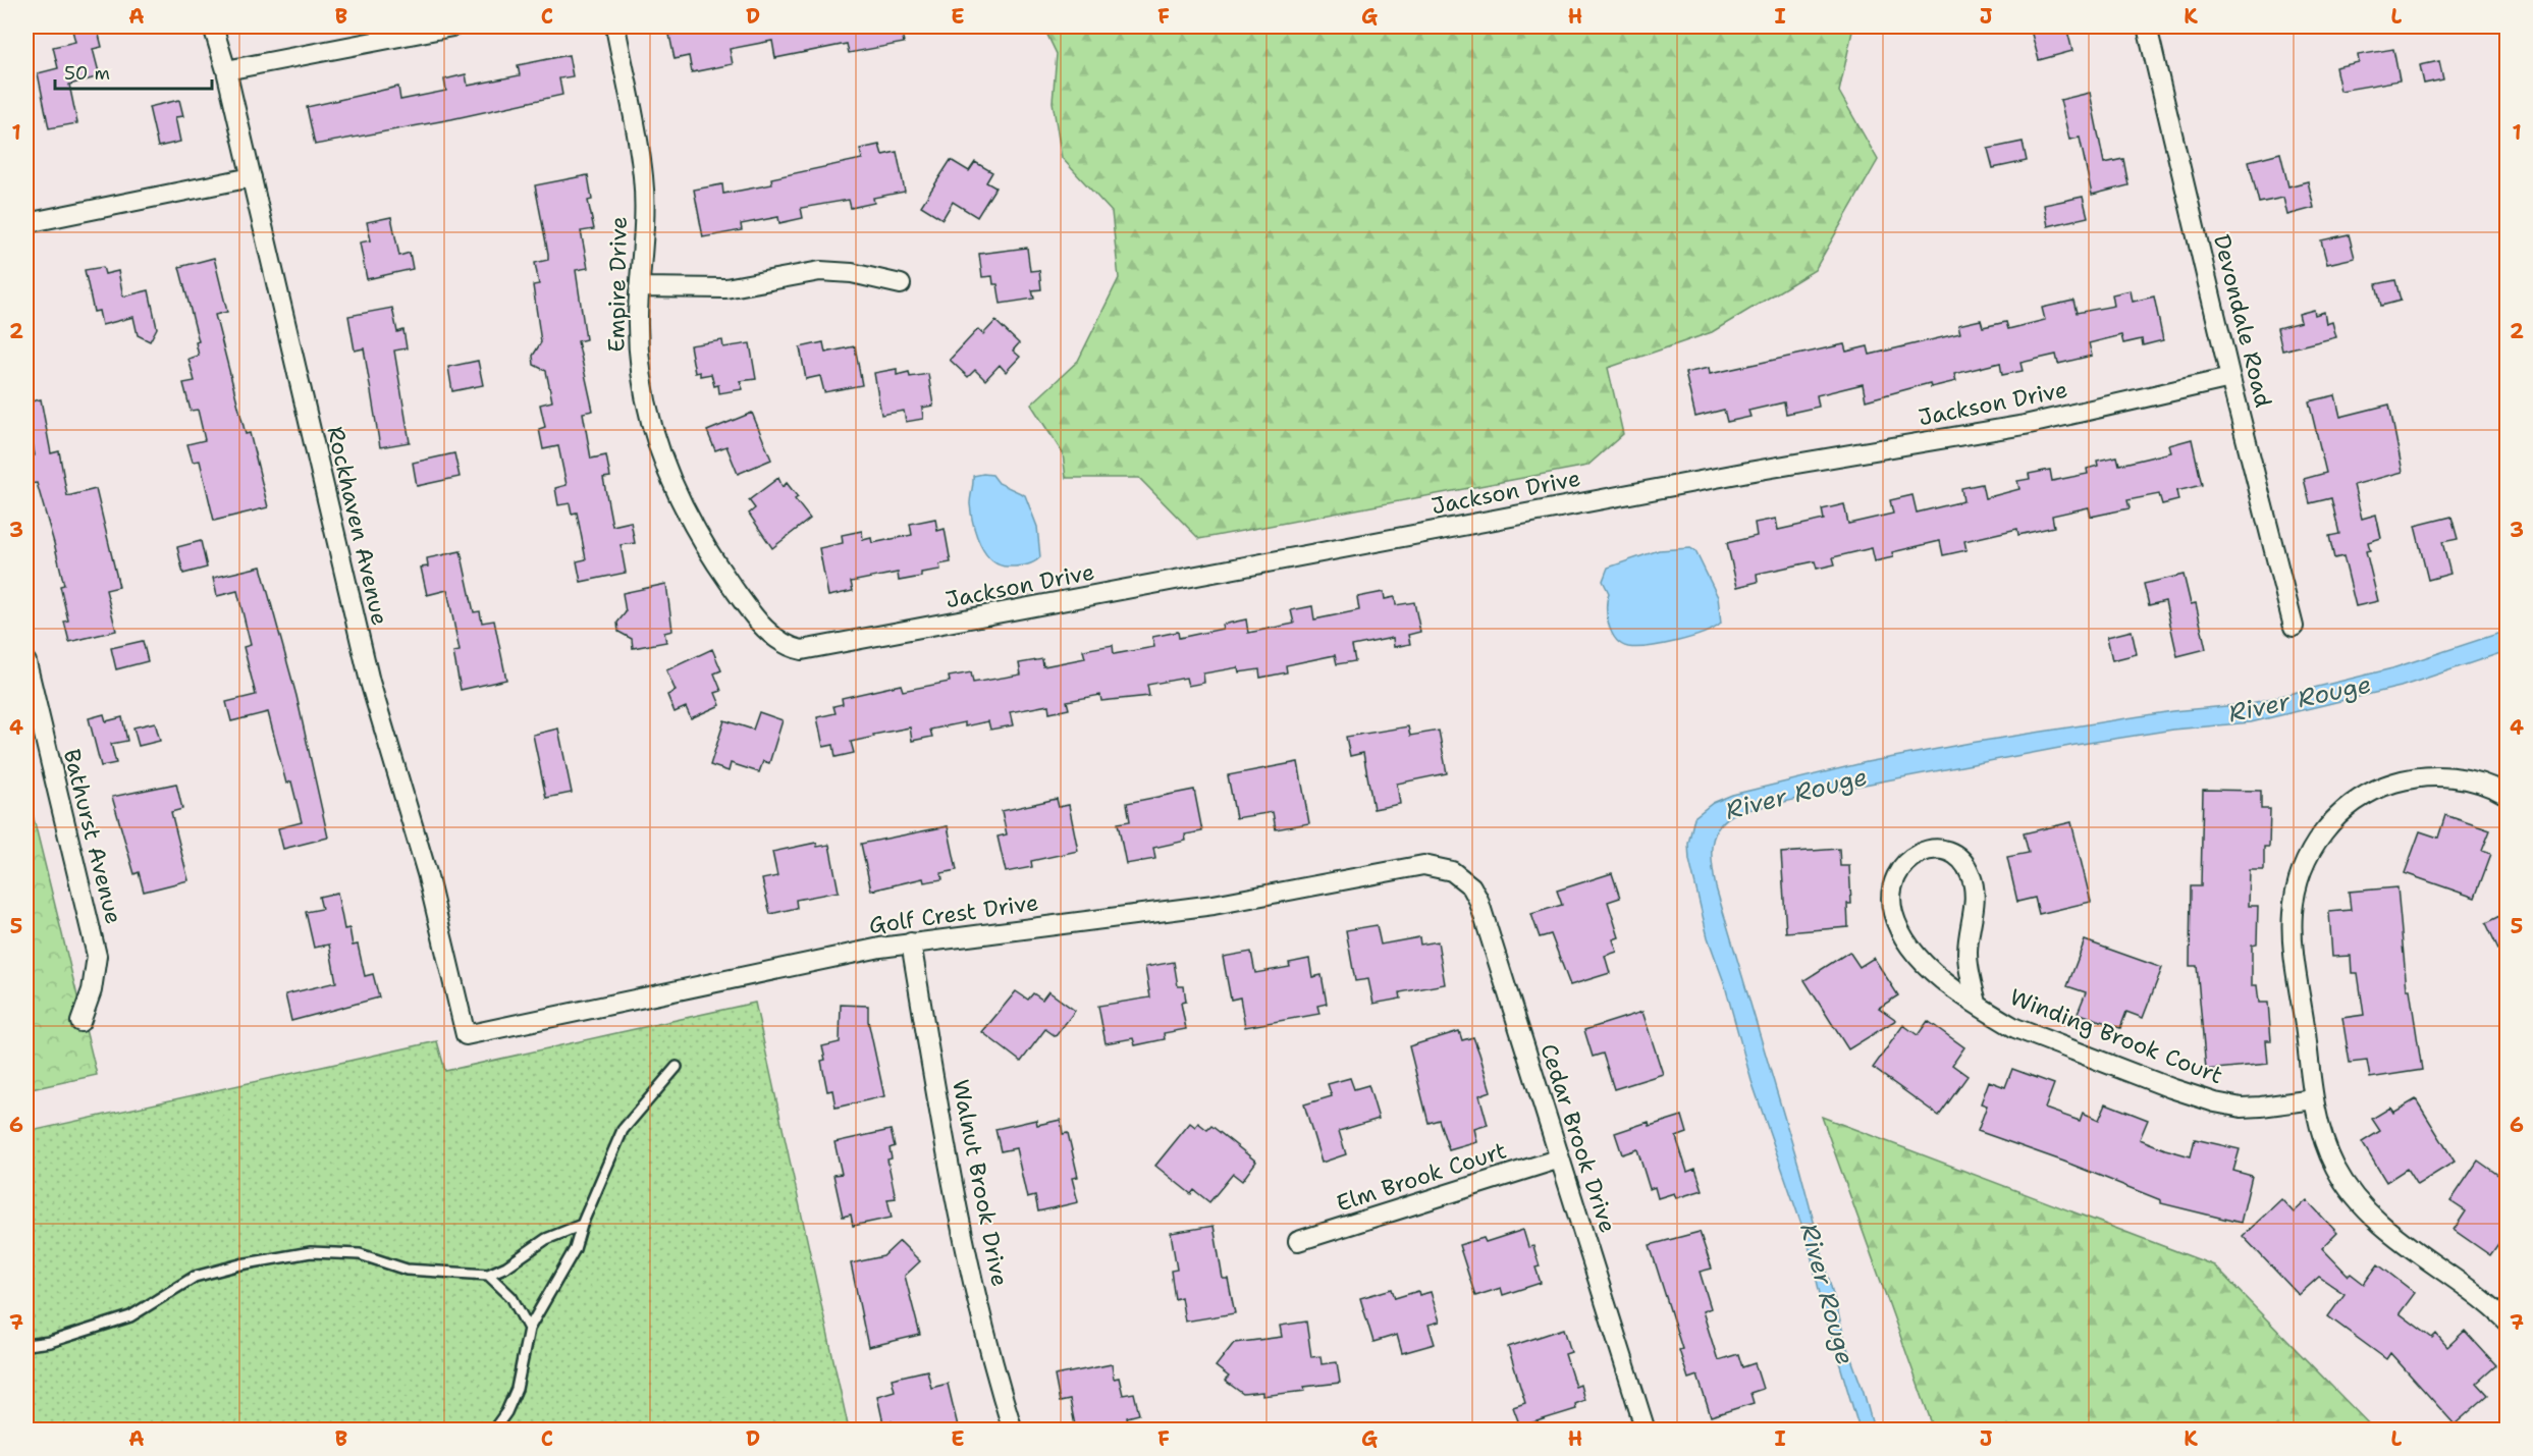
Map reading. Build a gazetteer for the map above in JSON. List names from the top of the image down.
{
  "streets": {
    "street": [
      "Empire Drive",
      "Devondale Road",
      "Jackson Drive",
      "Rockhaven Avenue",
      "Bathurst Avenue",
      "Golf Crest Drive",
      "Winding Brook Court",
      "Cedar Brook Drive",
      "Elm Brook Court",
      "Walnut Brook Drive"
    ]
  },
  "crossings": [
    ["Empire Drive", "Jackson Drive"],
    ["Devondale Road", "Jackson Drive"],
    ["Rockhaven Avenue", "Golf Crest Drive"],
    ["Golf Crest Drive", "Cedar Brook Drive"],
    ["Golf Crest Drive", "Walnut Brook Drive"],
    ["Cedar Brook Drive", "Elm Brook Court"]
  ],
  "water": ["River Rouge"],
  "scale_bar": "50 m",
  "grid": {
    "columns": [
      "A",
      "B",
      "C",
      "D",
      "E",
      "F",
      "G",
      "H",
      "I",
      "J",
      "K",
      "L"
    ],
    "rows": [
      "1",
      "2",
      "3",
      "4",
      "5",
      "6",
      "7"
    ]
  }
}
